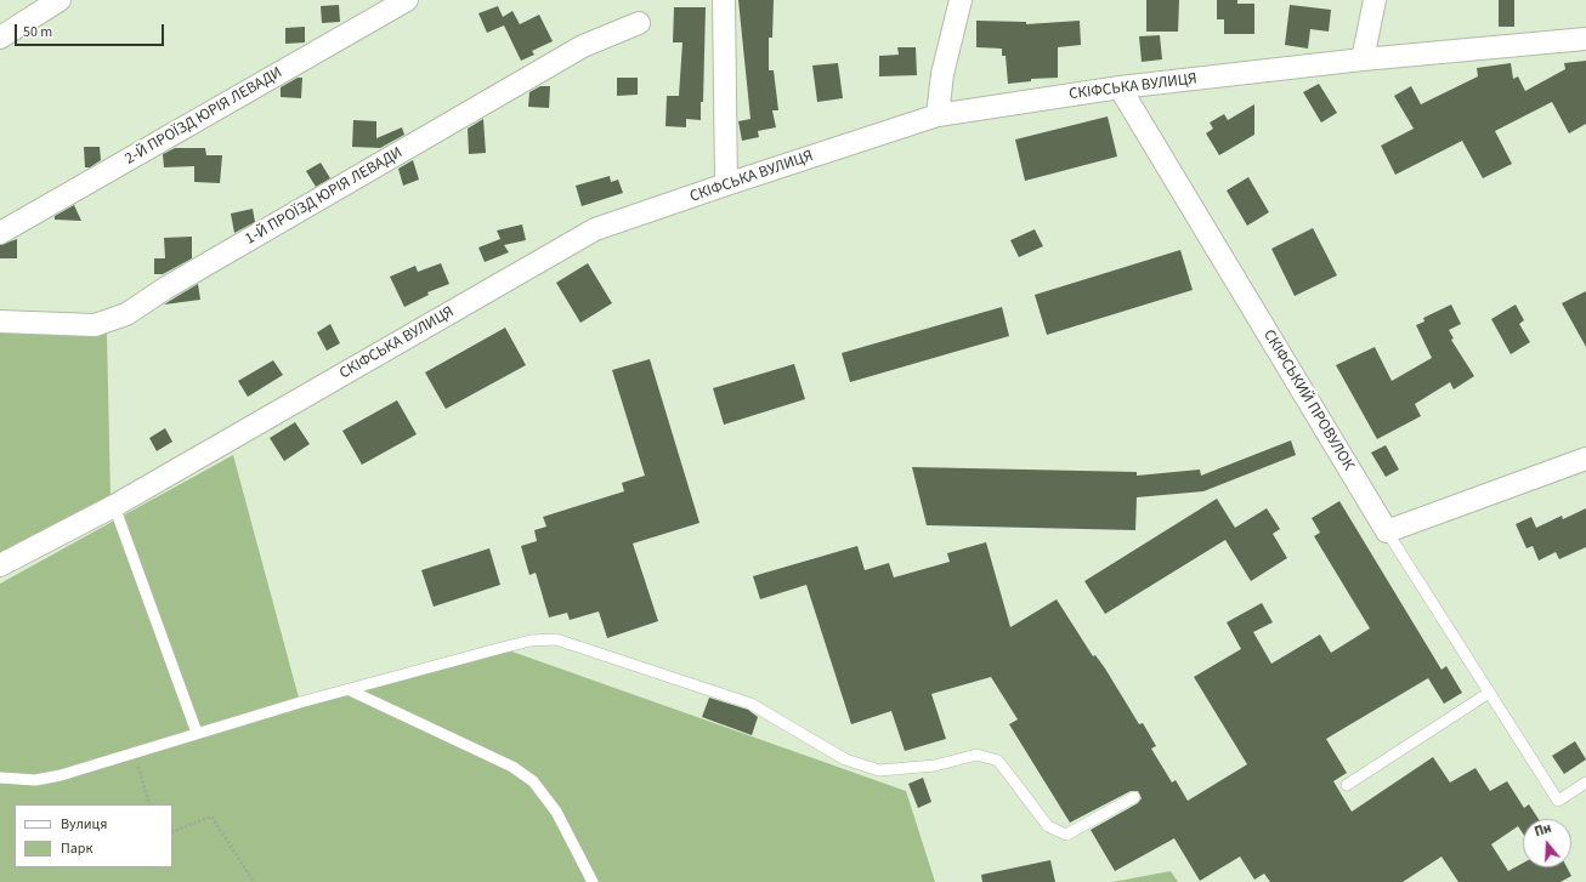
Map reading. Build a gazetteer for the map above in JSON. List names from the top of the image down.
{
  "streets": {
    "street": [
      "СКІФСЬКА ВУЛИЦЯ",
      "2-Й ПРОЇЗД ЮРІЯ ЛЕВАДИ",
      "1-Й ПРОЇЗД ЮРІЯ ЛЕВАДИ",
      "СКІФСЬКИЙ ПРОВУЛОК"
    ]
  },
  "crossings": [
    ["СКІФСЬКА ВУЛИЦЯ", "СКІФСЬКИЙ ПРОВУЛОК"]
  ],
  "legend": ["Вулиця", "Парк"],
  "scale_bar": "50 m",
  "north": "top"
}
